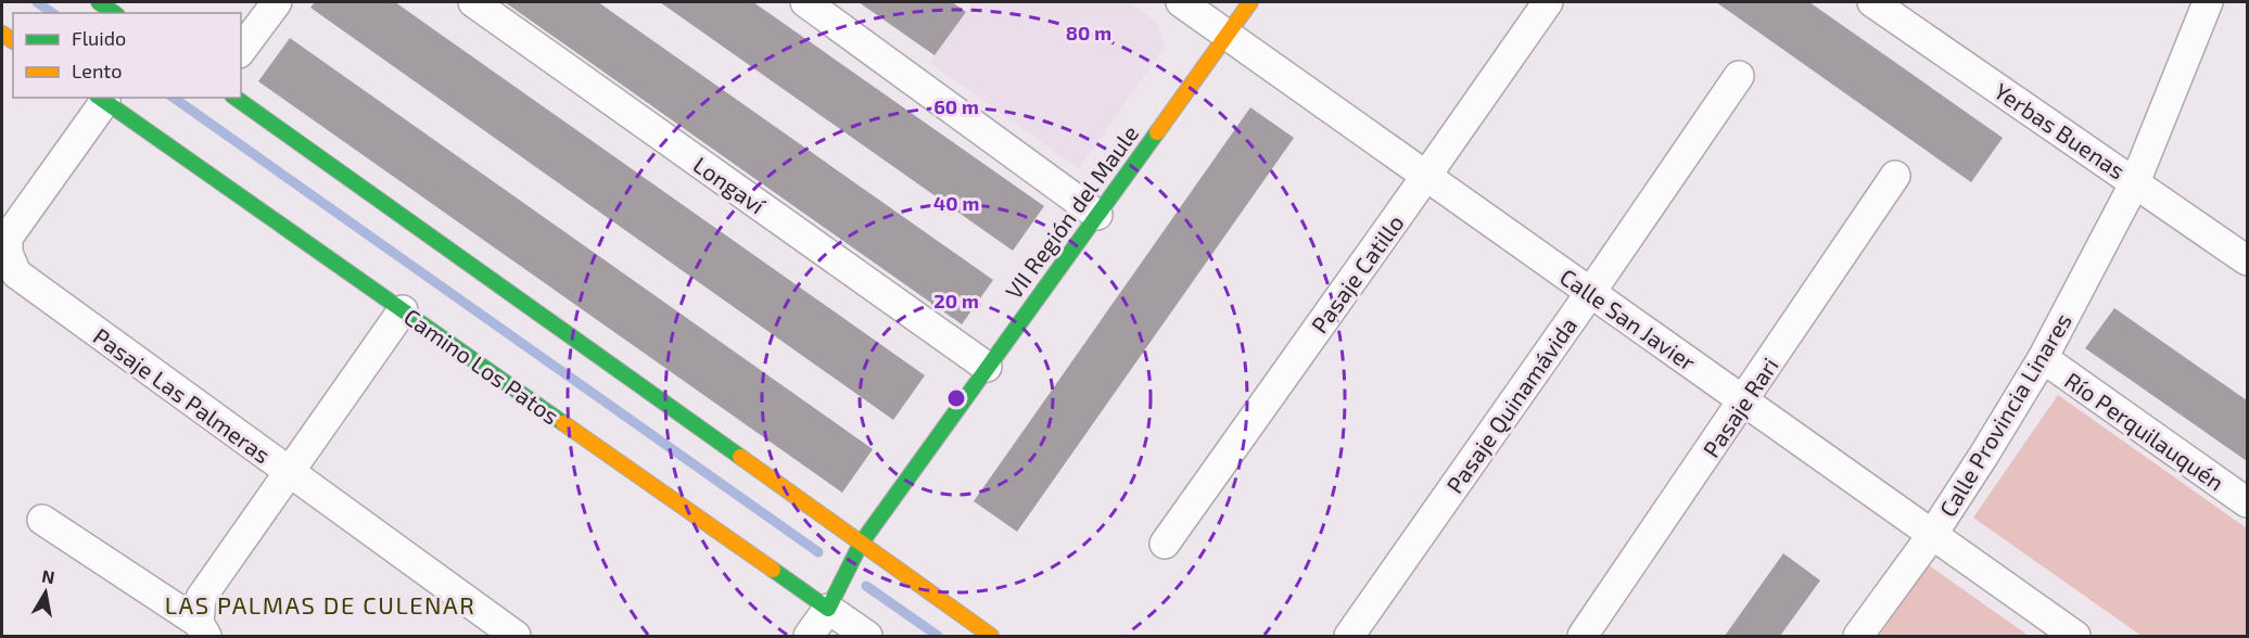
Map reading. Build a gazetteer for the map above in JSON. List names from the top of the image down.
{
  "streets": {
    "street": [
      "Yerbas Buenas",
      "Longaví",
      "VII Región del Maule",
      "Pasaje Catillo",
      "Calle San Javier",
      "Camino Los Patos",
      "Pasaje Las Palmeras",
      "Pasaje Quinamávida",
      "Pasaje Rari",
      "Calle Provincia Linares",
      "Río Perquilauquén"
    ]
  },
  "crossings": [
    ["Yerbas Buenas", "Calle Provincia Linares"],
    ["Longaví", "VII Región del Maule"],
    ["VII Región del Maule", "Calle San Javier"],
    ["VII Región del Maule", "Camino Los Patos"],
    ["Pasaje Catillo", "Calle San Javier"],
    ["Calle San Javier", "Pasaje Quinamávida"],
    ["Calle San Javier", "Pasaje Rari"],
    ["Calle San Javier", "Calle Provincia Linares"],
    ["Camino Los Patos", "Pasaje Las Palmeras"],
    ["Calle Provincia Linares", "Río Perquilauquén"]
  ],
  "districts": ["LAS PALMAS DE CULENAR"],
  "legend": ["Fluido", "Lento"],
  "north": "top",
  "rings": [
    "80 m",
    "60 m",
    "40 m",
    "20 m"
  ]
}
